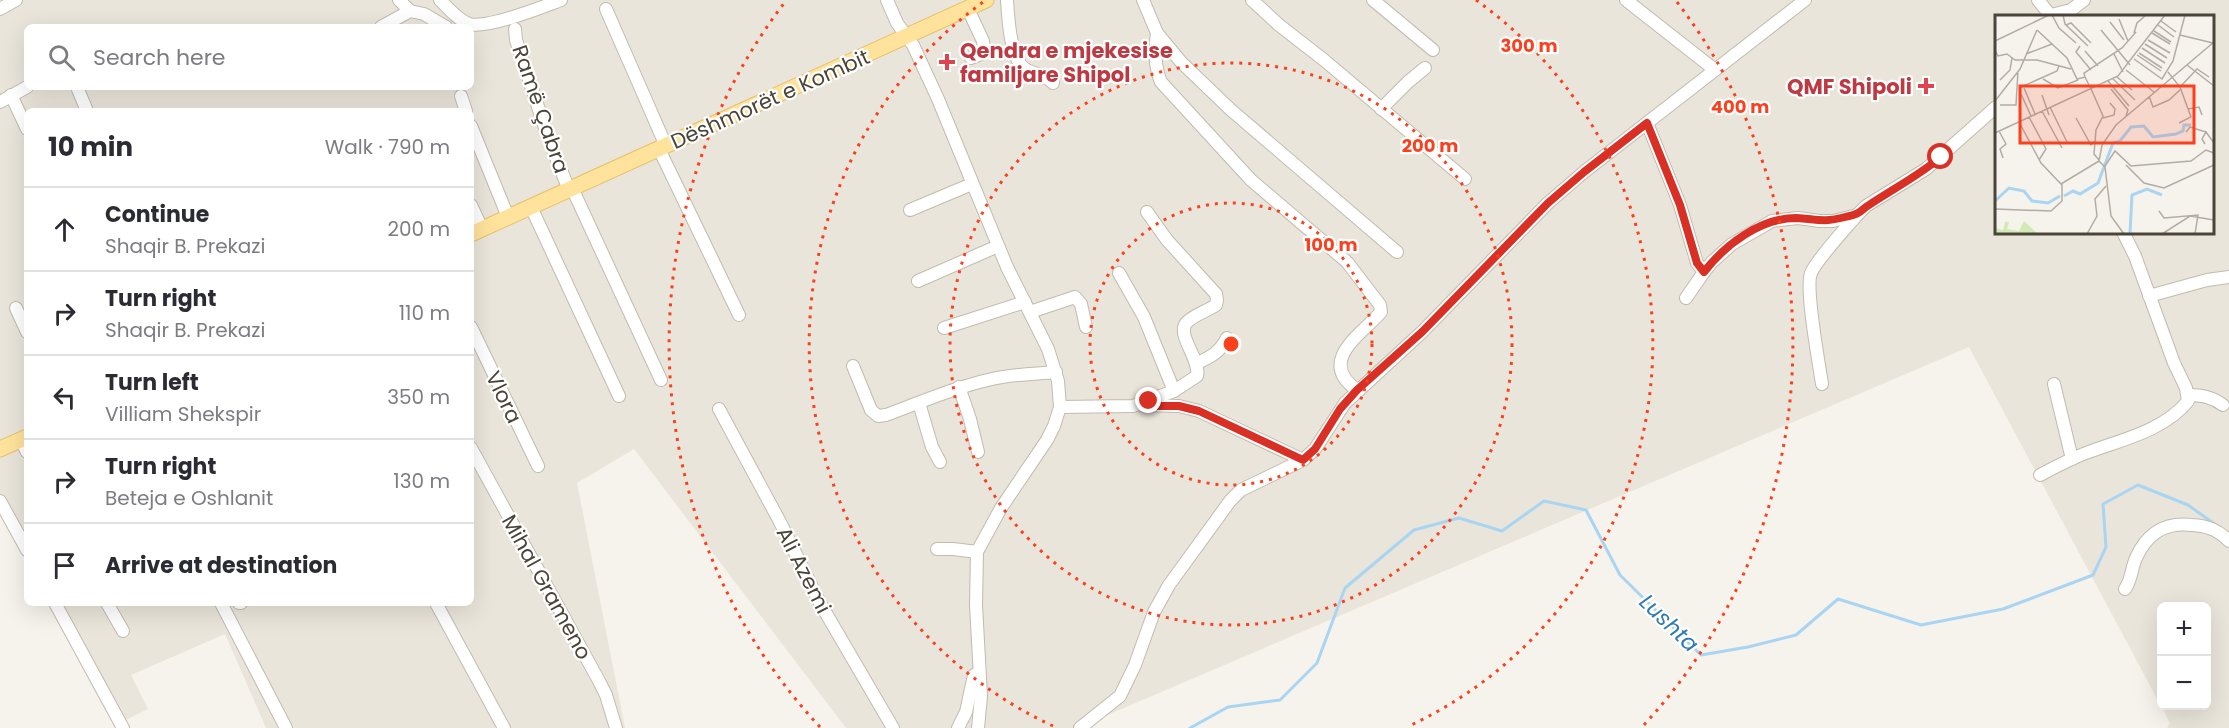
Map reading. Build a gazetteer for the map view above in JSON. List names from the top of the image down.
{
  "streets": {
    "main road": ["Dëshmorët e Kombit"],
    "street": [
      "Ramë Çabra",
      "Vlora",
      "Ali Azemi",
      "Mihal Grameno"
    ]
  },
  "crossings": [
    ["Dëshmorët e Kombit", "Ramë Çabra"]
  ],
  "water": ["Lushta"],
  "places": {
    "health": ["Qendra e mjekesise familjare Shipol", "QMF Shipoli"]
  },
  "page": {
    "search": "Search here",
    "heading": ["10 min", "Walk · 790 m"],
    "list": [
      ["Continue", "Shaqir B. Prekazi", "200 m"],
      ["Turn right", "Shaqir B. Prekazi", "110 m"],
      ["Turn left", "Villiam Shekspir", "350 m"],
      ["Turn right", "Beteja e Oshlanit", "130 m"],
      "Arrive at destination"
    ],
    "map_buttons": ["+", "−"]
  },
  "rings": [
    "300 m",
    "400 m",
    "200 m",
    "100 m"
  ]
}
